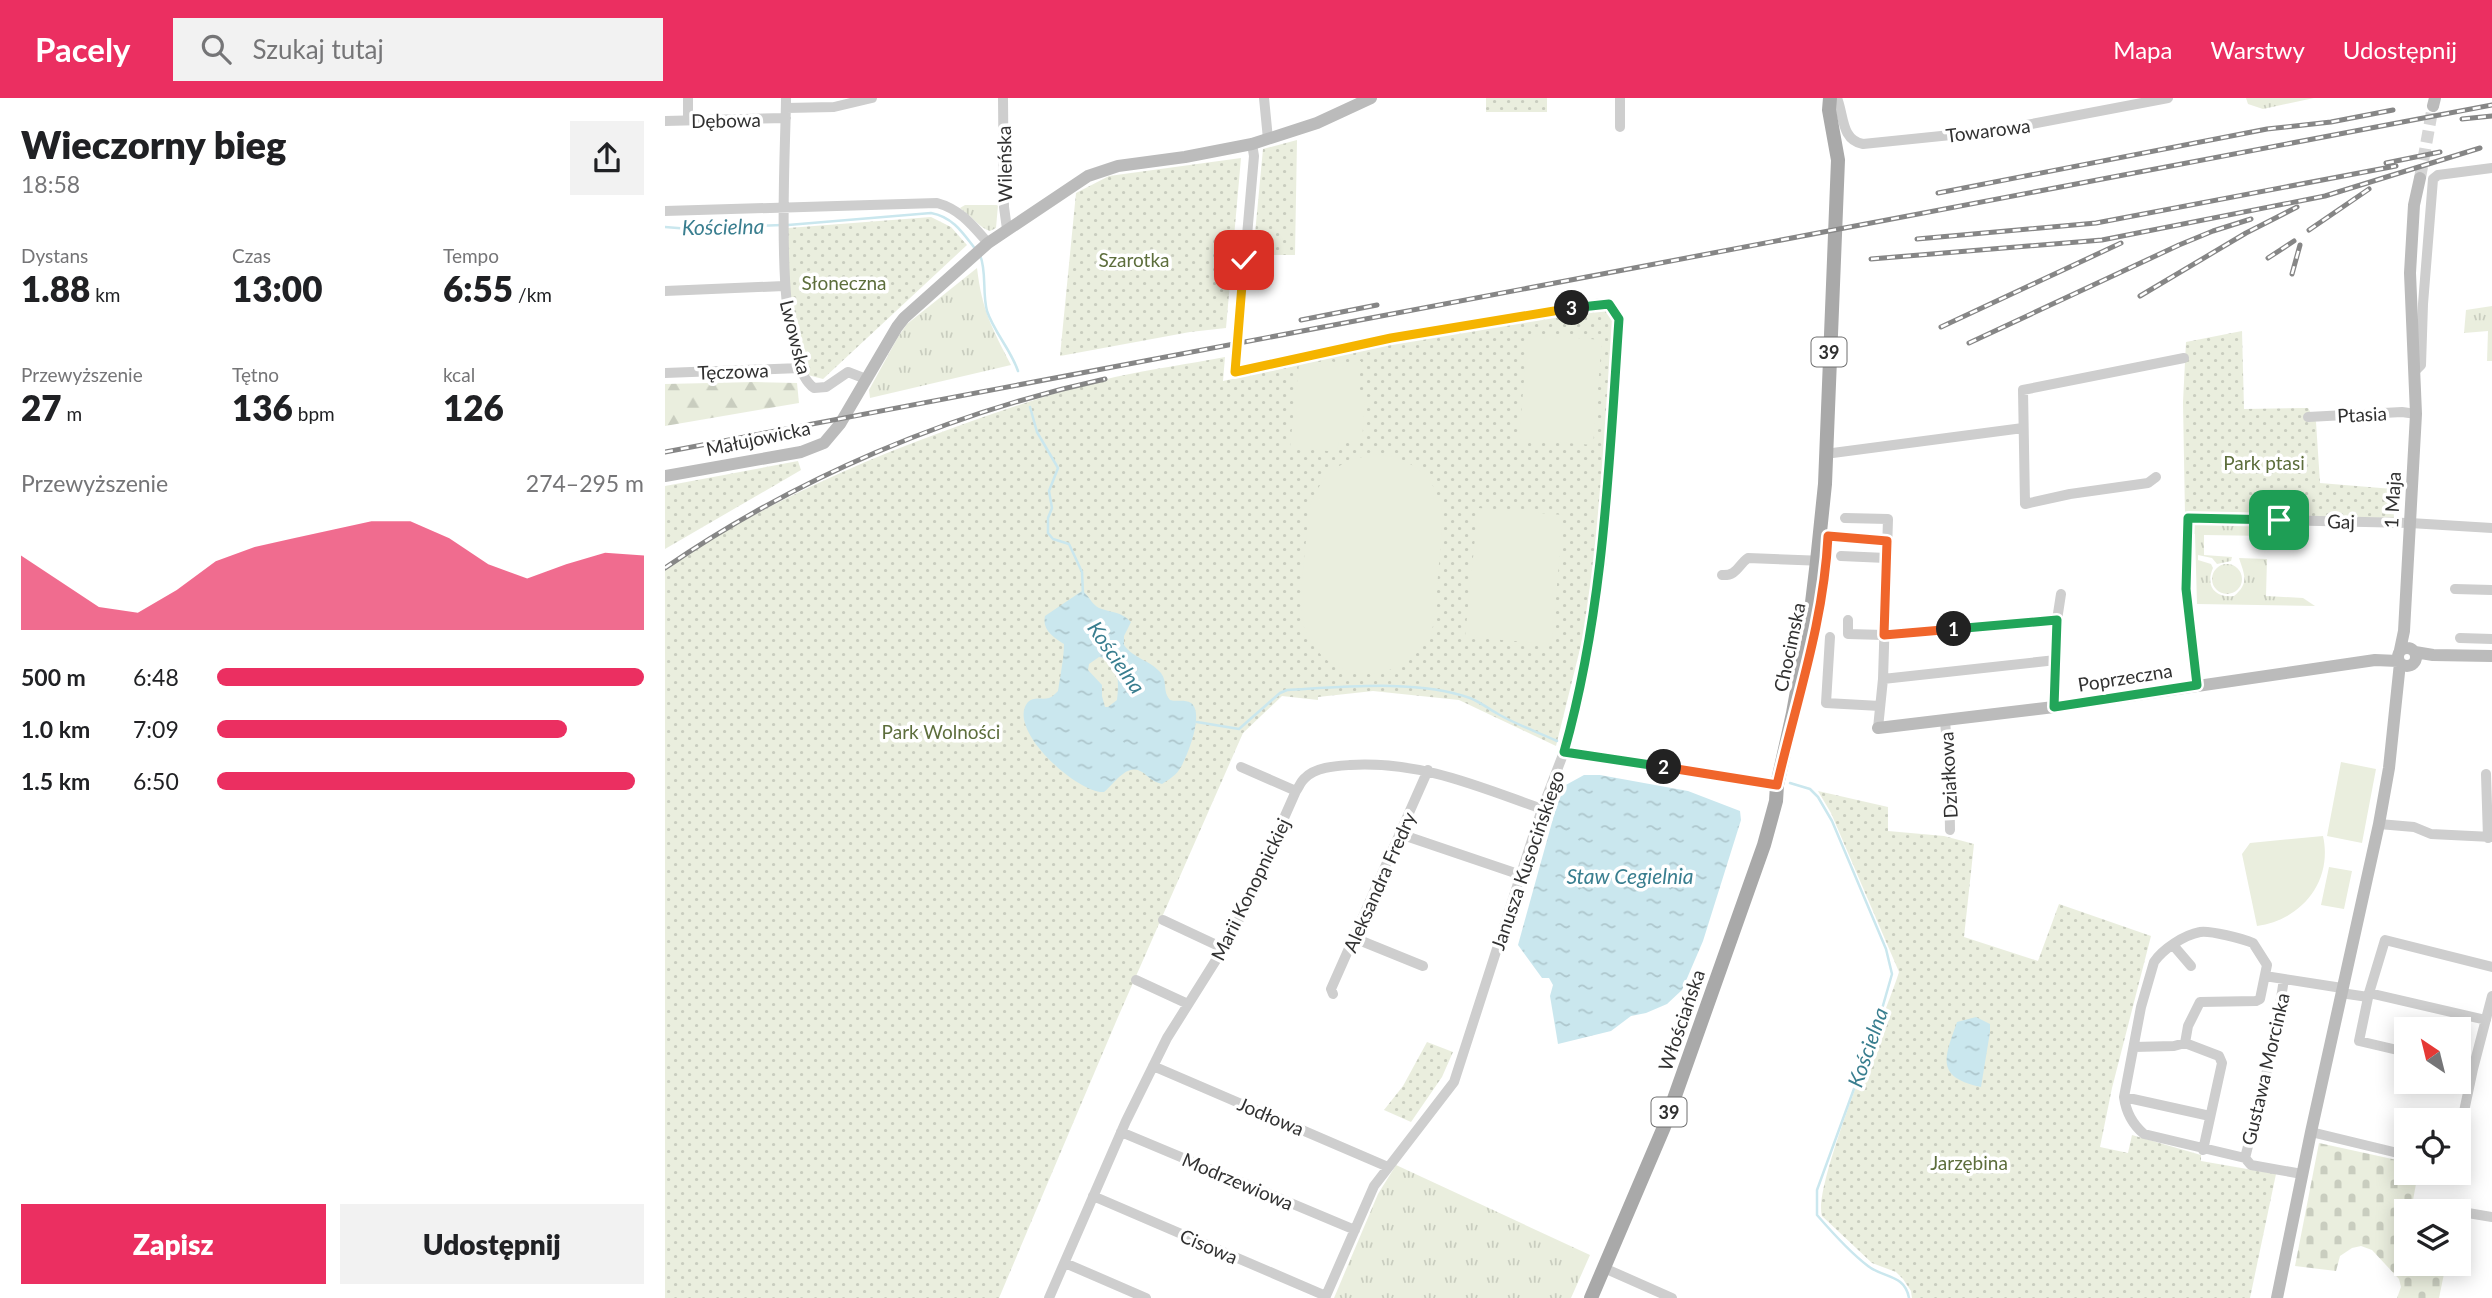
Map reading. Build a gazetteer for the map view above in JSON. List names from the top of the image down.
{
  "streets": {
    "main road": ["39", "Chocimska", "Włościańska"],
    "street": [
      "Dębowa",
      "Towarowa",
      "Wileńska",
      "Lwowska",
      "Tęczowa",
      "Ptasia",
      "Małujowicka",
      "1 Maja",
      "Gaj",
      "Poprzeczna",
      "Działkowa",
      "Janusza Kusocińskiego",
      "Aleksandra Fredry",
      "Marii Konopnickiej",
      "Gustawa Morcinka",
      "Jodłowa",
      "Modrzewiowa",
      "Cisowa"
    ]
  },
  "crossings": [
    ["Dębowa", "Lwowska"],
    ["Wileńska", "Małujowicka"],
    ["Lwowska", "Tęczowa"],
    ["Lwowska", "Małujowicka"],
    ["Ptasia", "1 Maja"],
    ["Małujowicka", "Janusza Kusocińskiego"],
    ["1 Maja", "Gaj"],
    ["1 Maja", "Poprzeczna"],
    ["1 Maja", "Gustawa Morcinka"],
    ["Gaj", "Poprzeczna"],
    ["Chocimska", "Włościańska"],
    ["Poprzeczna", "Działkowa"],
    ["Janusza Kusocińskiego", "Marii Konopnickiej"],
    ["Janusza Kusocińskiego", "Jodłowa"],
    ["Janusza Kusocińskiego", "Modrzewiowa"],
    ["Janusza Kusocińskiego", "Cisowa"],
    ["Aleksandra Fredry", "Marii Konopnickiej"],
    ["Marii Konopnickiej", "Jodłowa"],
    ["Marii Konopnickiej", "Modrzewiowa"],
    ["Marii Konopnickiej", "Cisowa"]
  ],
  "water": ["Kościelna", "Staw Cegielnia"],
  "parks": [
    "Szarotka",
    "Słoneczna",
    "Park ptasi",
    "Park Wolności",
    "Jarzębina"
  ],
  "north": "top left",
  "page": {
    "header": "Pacely",
    "search": "Szukaj tutaj",
    "nav": ["Mapa", "Warstwy", "Udostępnij"],
    "heading": ["Wieczorny bieg", "18:58"],
    "stats": [
      ["Dystans", "1.88 km"],
      ["Czas", "13:00"],
      ["Tempo", "6:55 /km"],
      ["Przewyższenie", "27 m"],
      ["Tętno", "136 bpm"],
      ["kcal", "126"]
    ],
    "pins": ["3", "1", "2"],
    "chart": ["Przewyższenie", "274–295 m"],
    "list": [
      {
        "name": "500 m",
        "note": "6:48"
      },
      {
        "name": "1.0 km",
        "note": "7:09"
      },
      {
        "name": "1.5 km",
        "note": "6:50"
      }
    ],
    "buttons": ["Zapisz", "Udostępnij"]
  }
}
